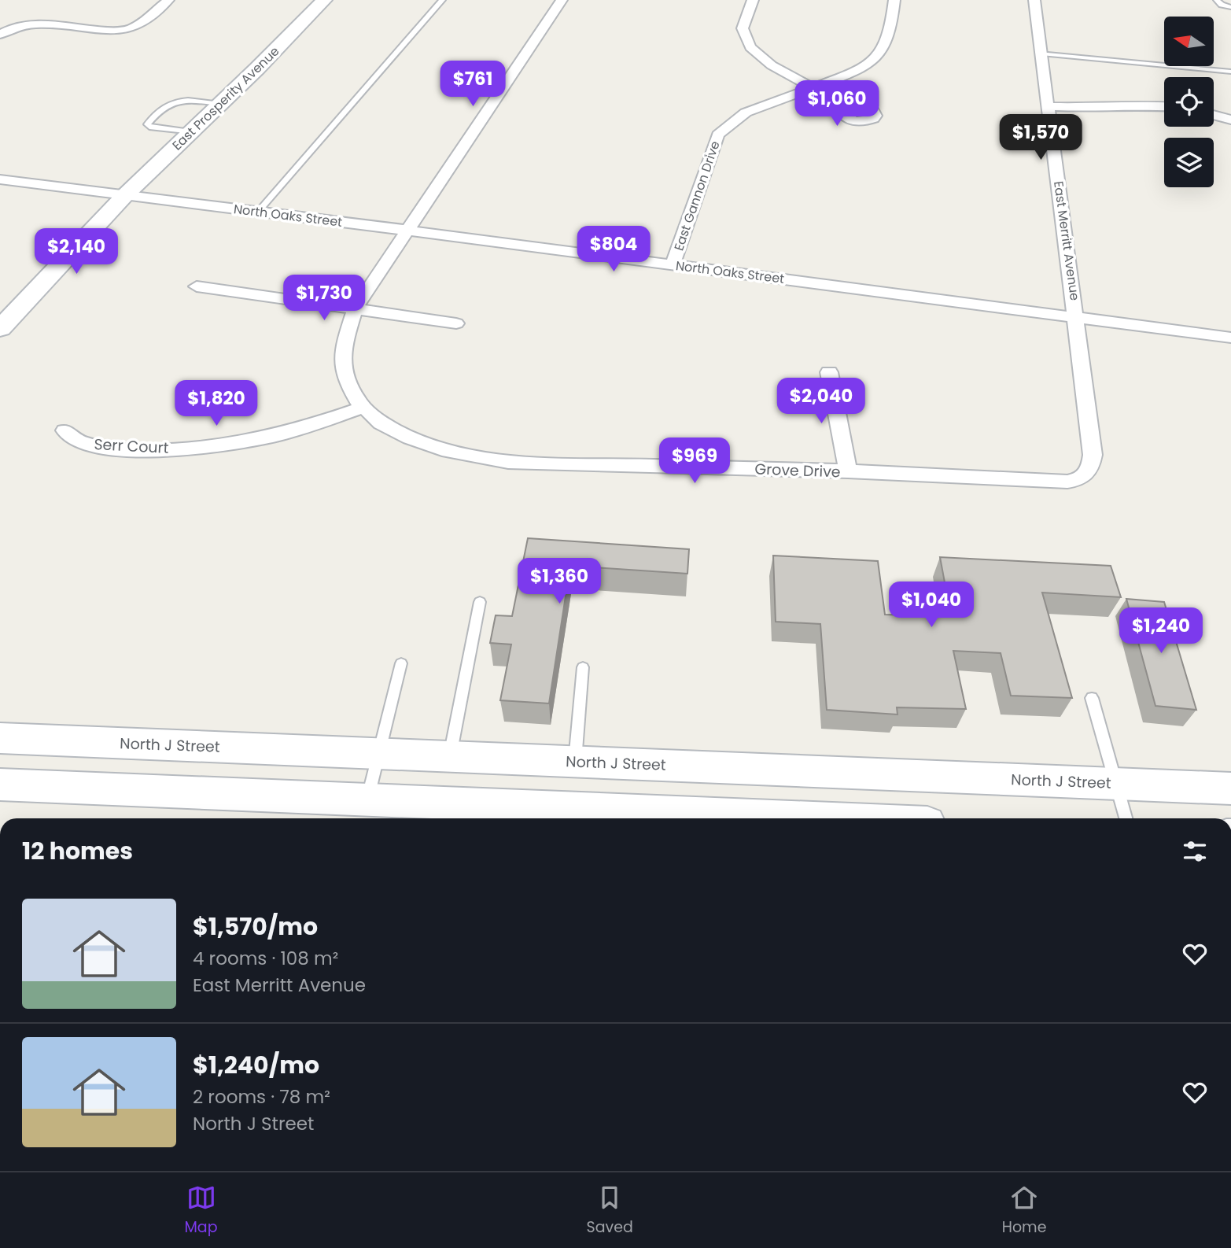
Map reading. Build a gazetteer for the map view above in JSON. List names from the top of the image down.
{
  "streets": {
    "main road": ["East Prosperity Avenue", "North J Street"],
    "street": [
      "East Gannon Drive",
      "North Oaks Street",
      "East Merritt Avenue",
      "Serr Court",
      "Grove Drive"
    ]
  },
  "crossings": [
    ["East Prosperity Avenue", "North Oaks Street"],
    ["East Gannon Drive", "North Oaks Street"],
    ["North Oaks Street", "East Merritt Avenue"],
    ["North Oaks Street", "Grove Drive"],
    ["East Merritt Avenue", "Grove Drive"],
    ["Serr Court", "Grove Drive"]
  ],
  "north": "left",
  "page": {
    "price": [
      "$761",
      "$1,060",
      "$1,570",
      "$804",
      "$2,140",
      "$1,730",
      "$2,040",
      "$1,820",
      "$969",
      "$1,360",
      "$1,040",
      "$1,240"
    ],
    "heading": "12 homes",
    "list": [
      {
        "name": "$1,570/mo",
        "note": "4 rooms · 108 m² · East Merritt Avenue"
      },
      {
        "name": "$1,240/mo",
        "note": "2 rooms · 78 m² · North J Street"
      }
    ],
    "tabs": ["Map", "Saved", "Home"]
  }
}
